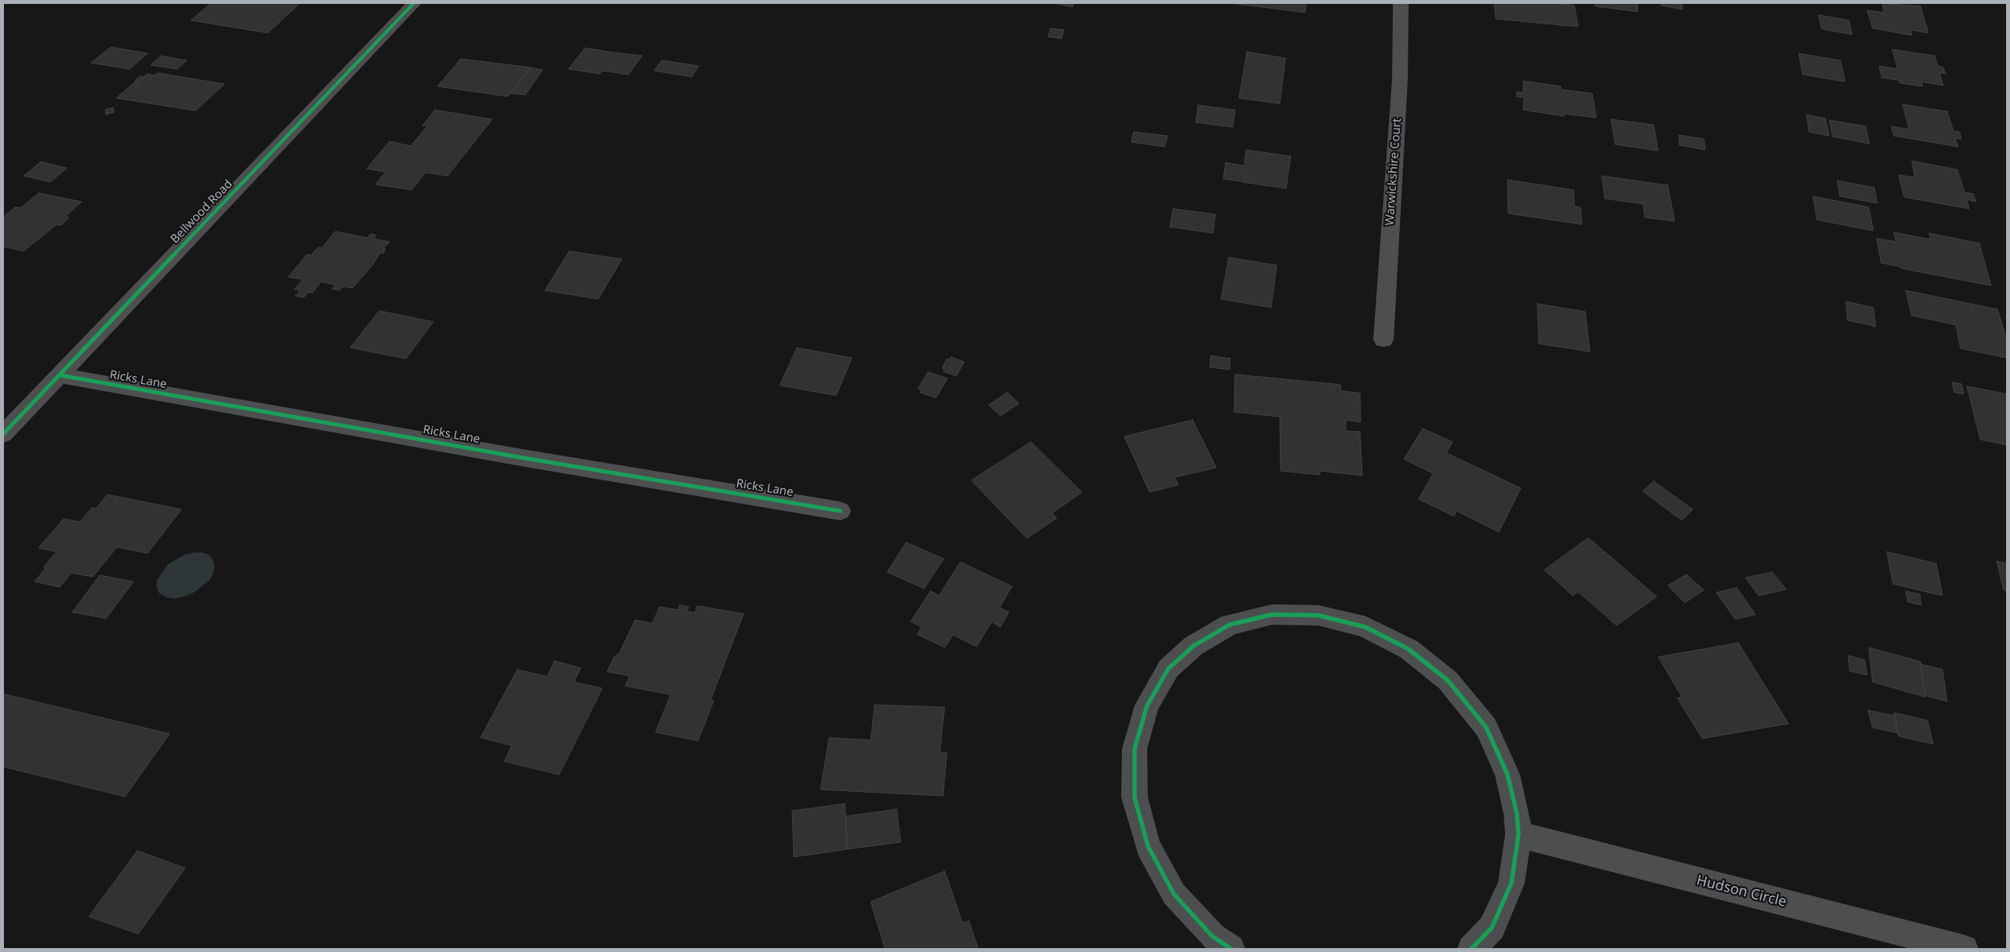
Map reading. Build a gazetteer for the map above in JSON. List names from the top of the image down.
{
  "streets": {
    "street": [
      "Warwickshire Court",
      "Bellwood Road",
      "Ricks Lane",
      "Hudson Circle"
    ]
  },
  "crossings": [
    ["Bellwood Road", "Ricks Lane"]
  ]
}
